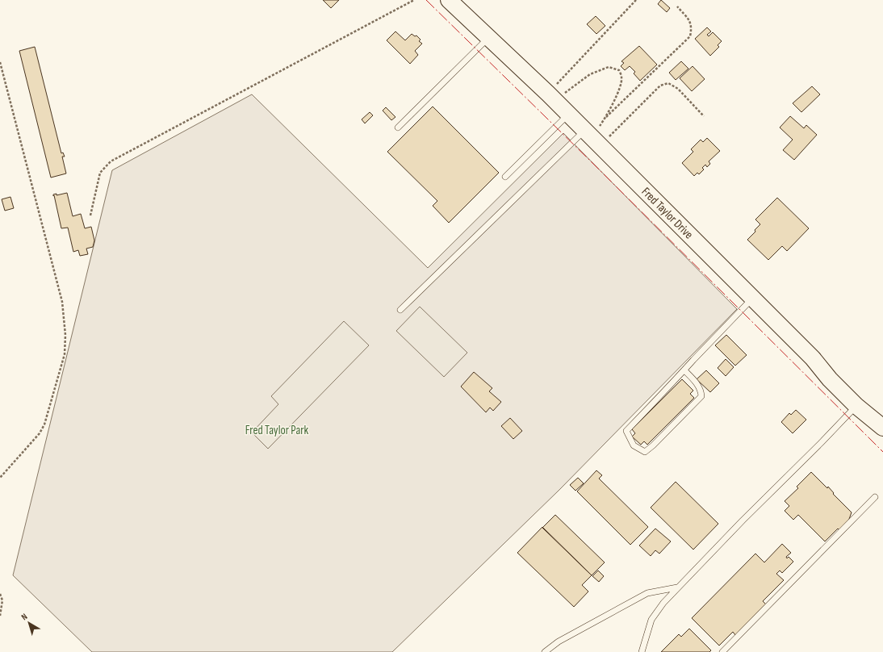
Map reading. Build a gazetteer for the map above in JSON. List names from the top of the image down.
{
  "streets": {
    "main road": ["Fred Taylor Drive"]
  },
  "parks": ["Fred Taylor Park"],
  "north": "top left"
}
